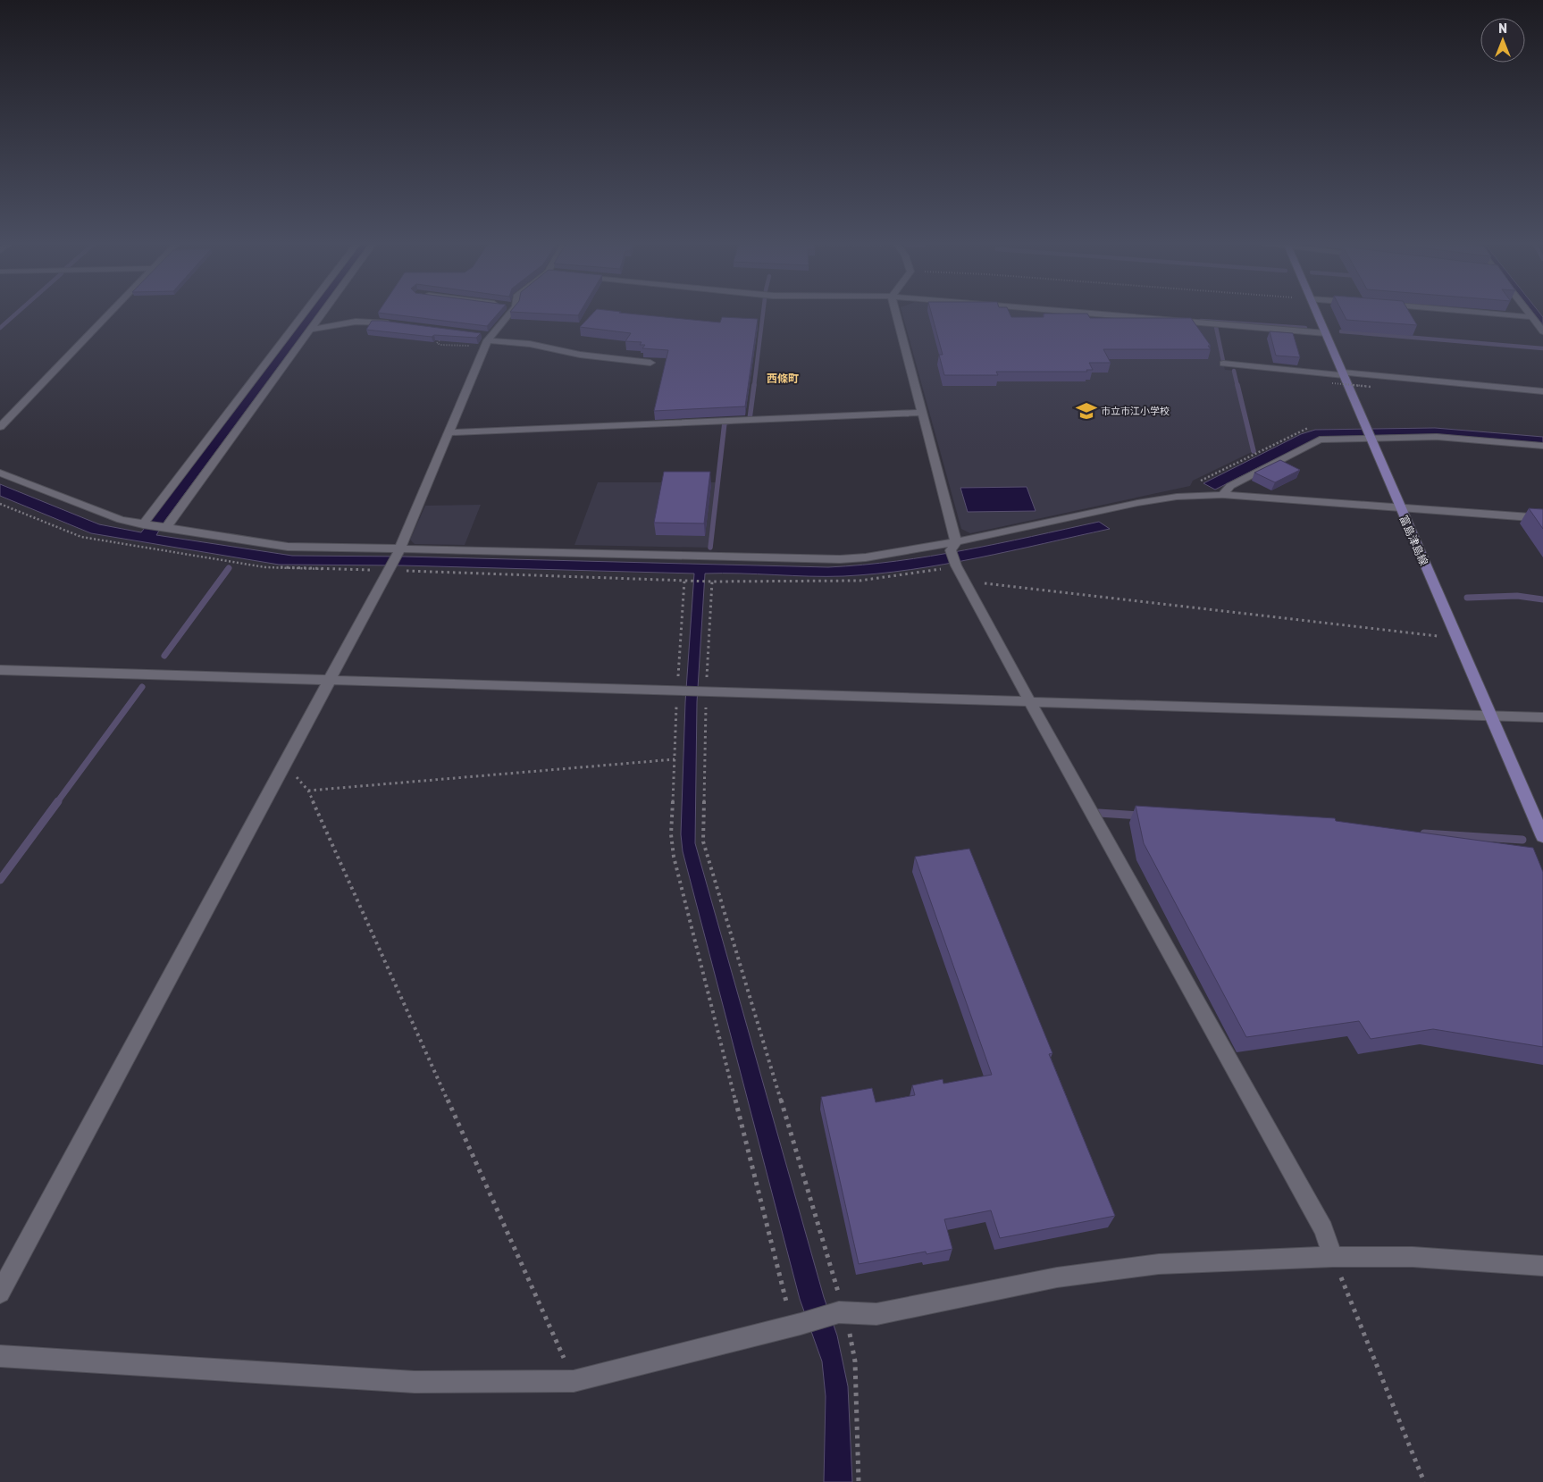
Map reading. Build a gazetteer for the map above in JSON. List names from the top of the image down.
{
  "streets": {
    "main road": ["富島津島線"]
  },
  "districts": ["西條町"],
  "places": {
    "school or university": ["市立市江小学校"]
  },
  "north": "top"
}
